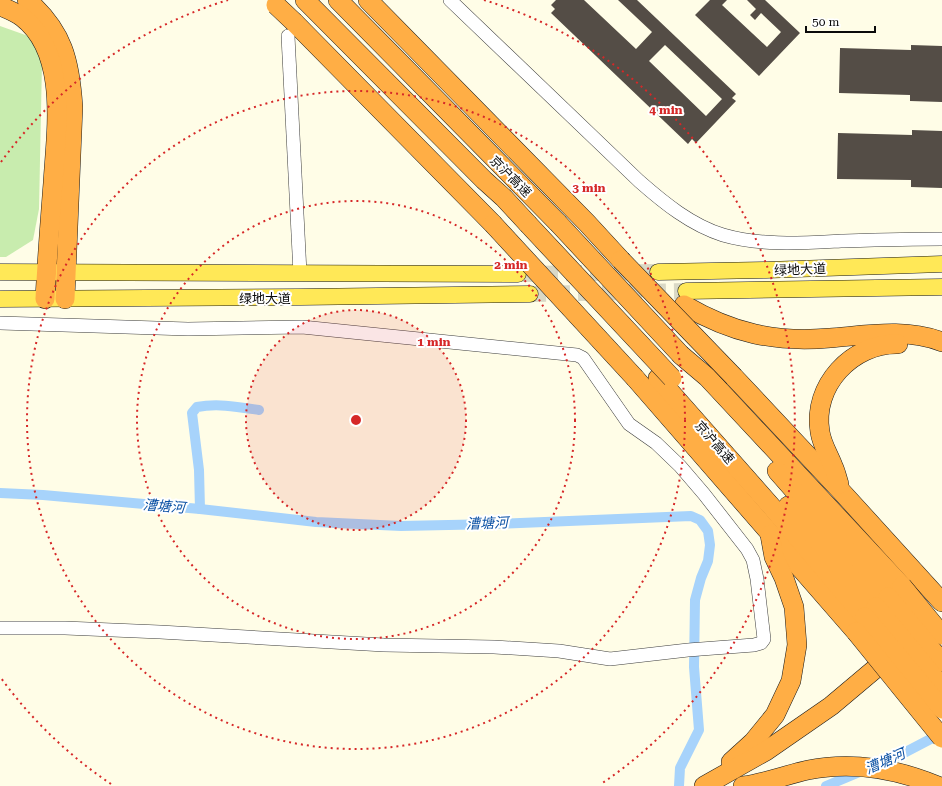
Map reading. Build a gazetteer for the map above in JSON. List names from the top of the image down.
{
  "streets": {
    "highway": ["京沪高速"],
    "main road": ["绿地大道"]
  },
  "water": ["漕塘河"],
  "scale_bar": "50 m",
  "rings": [
    "4 min",
    "3 min",
    "2 min",
    "1 min"
  ]
}
